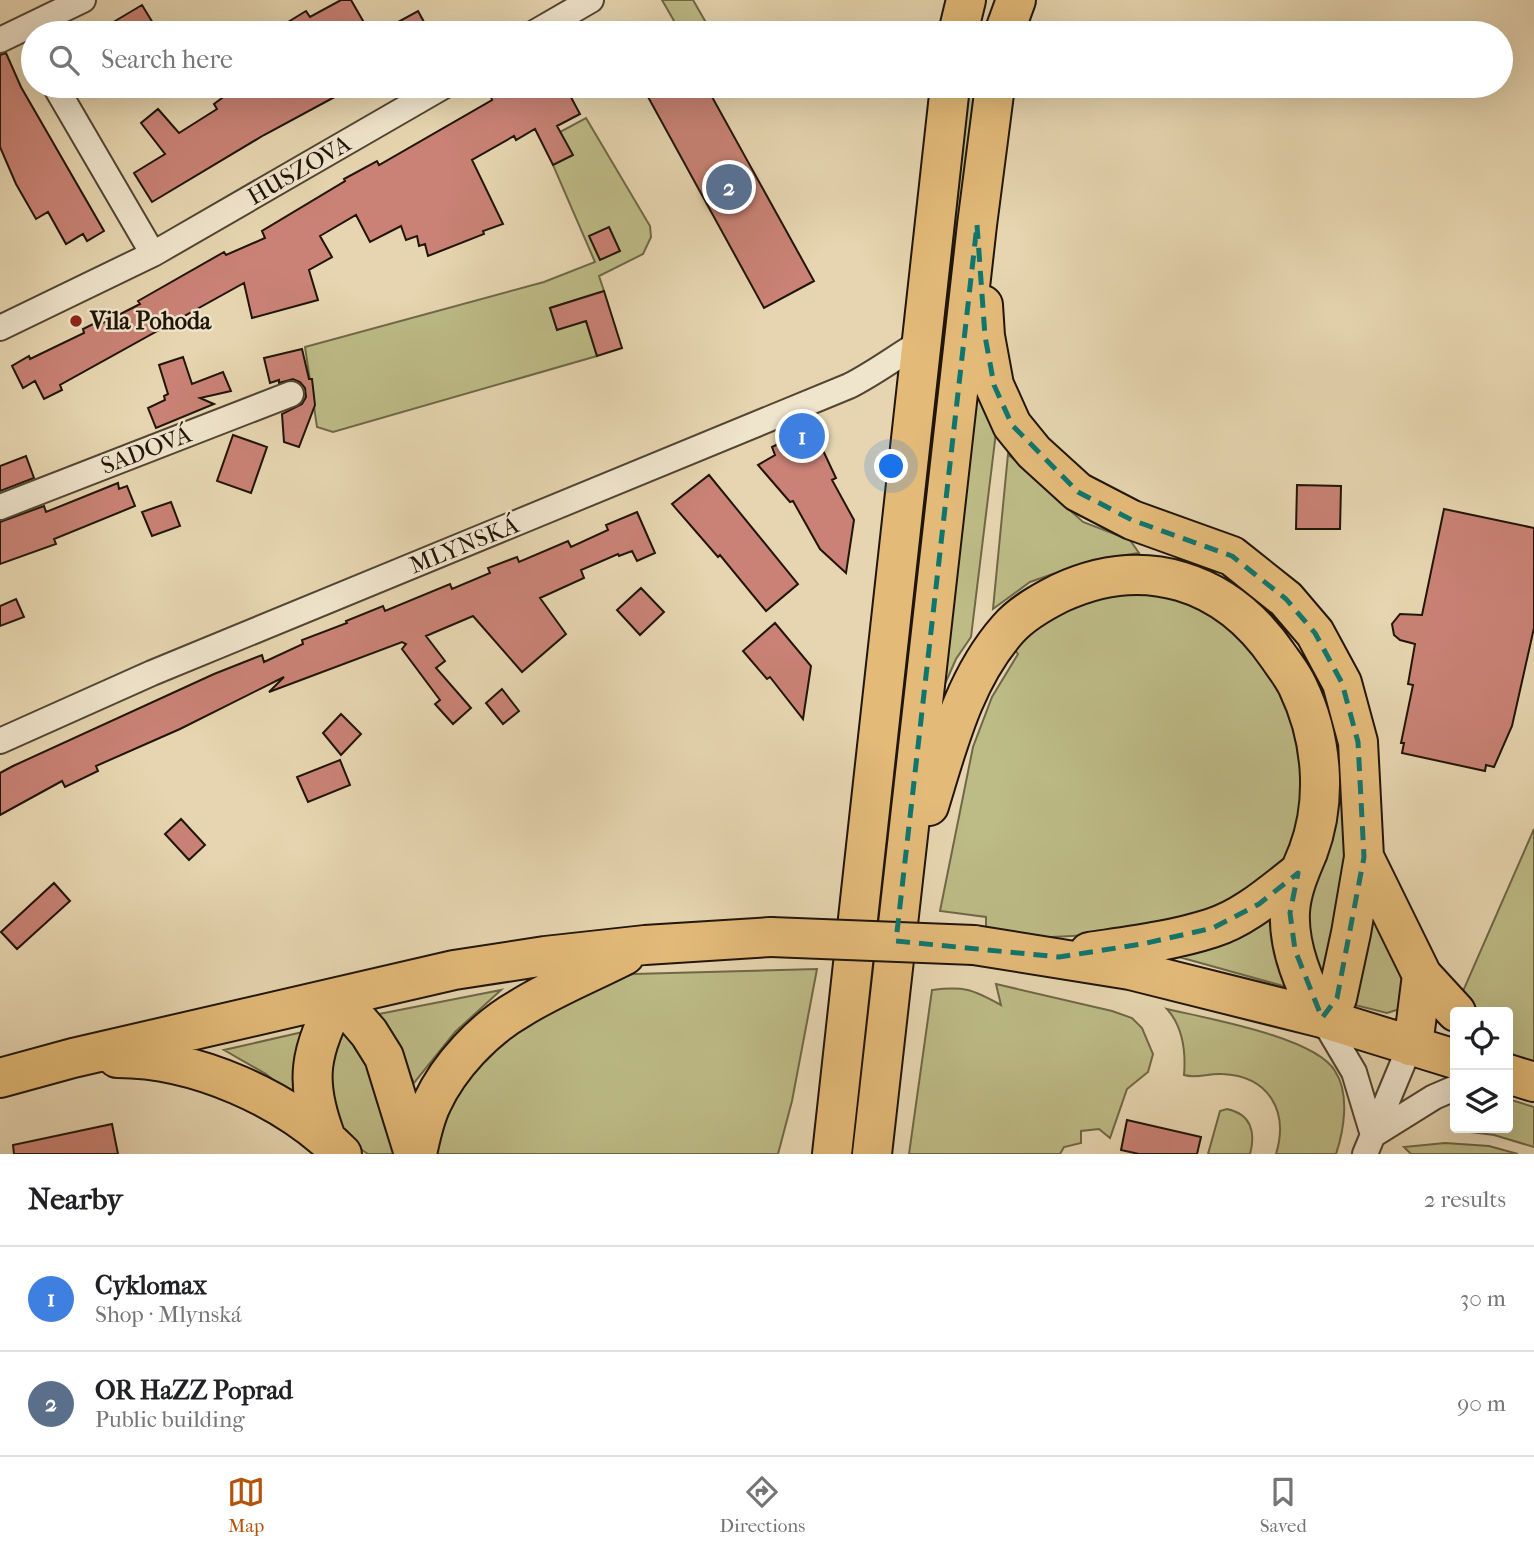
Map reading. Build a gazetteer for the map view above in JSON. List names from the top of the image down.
{
  "streets": {
    "street": ["HUSZOVA", "SADOVÁ", "MLYNSKÁ"]
  },
  "places": ["Vila Pohoda"],
  "page": {
    "search": "Search here",
    "pins": ["2", "1"],
    "heading": ["Nearby", "2 results"],
    "list": [
      {
        "mark": "1",
        "name": "Cyklomax",
        "note": "Shop · Mlynská",
        "value": "30 m"
      },
      {
        "mark": "2",
        "name": "OR HaZZ Poprad",
        "note": "Public building",
        "value": "90 m"
      }
    ],
    "nav": ["Map", "Directions", "Saved"]
  }
}
